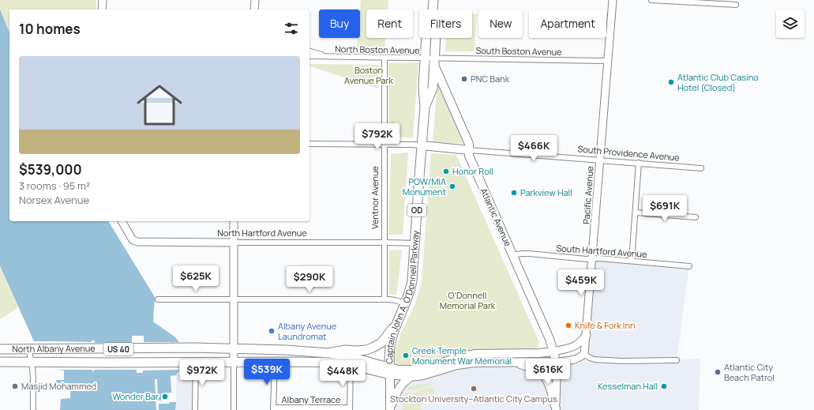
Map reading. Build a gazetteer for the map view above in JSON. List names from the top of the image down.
{
  "streets": {
    "highway": [
      "OD",
      "Atlantic Avenue",
      "Captain John A. O'Donnell Parkway",
      "North Albany Avenue",
      "US 40"
    ],
    "main road": ["South Providence Avenue"],
    "street": [
      "North Boston Avenue",
      "South Boston Avenue",
      "Pacific Avenue",
      "Ventnor Avenue",
      "North Hartford Avenue",
      "South Hartford Avenue",
      "Albany Terrace"
    ]
  },
  "crossings": [
    ["North Boston Avenue", "South Boston Avenue"],
    ["North Boston Avenue", "Ventnor Avenue"],
    ["North Boston Avenue", "Atlantic Avenue"],
    ["North Boston Avenue", "Captain John A. O'Donnell Parkway"],
    ["South Boston Avenue", "Pacific Avenue"],
    ["South Boston Avenue", "Atlantic Avenue"],
    ["South Boston Avenue", "Captain John A. O'Donnell Parkway"],
    ["South Providence Avenue", "Pacific Avenue"],
    ["South Providence Avenue", "Atlantic Avenue"],
    ["South Providence Avenue", "Captain John A. O'Donnell Parkway"],
    ["Pacific Avenue", "South Hartford Avenue"],
    ["Ventnor Avenue", "North Hartford Avenue"],
    ["OD", "Captain John A. O'Donnell Parkway"],
    ["OD", "North Albany Avenue"],
    ["OD", "US 40"],
    ["Atlantic Avenue", "South Hartford Avenue"],
    ["Atlantic Avenue", "Captain John A. O'Donnell Parkway"],
    ["Atlantic Avenue", "US 40"],
    ["North Hartford Avenue", "Captain John A. O'Donnell Parkway"],
    ["Captain John A. O'Donnell Parkway", "North Albany Avenue"],
    ["Captain John A. O'Donnell Parkway", "US 40"],
    ["North Albany Avenue", "US 40"]
  ],
  "parks": ["Boston Avenue Park", "O'Donnell Memorial Park"],
  "places": [
    "PNC Bank",
    "Atlantic Club Casino Hotel (Closed)",
    "Honor Roll",
    "POW/MIA Monument",
    "Parkview Hall",
    "Knife & Fork Inn",
    "Albany Avenue Laundromat",
    "Greek Temple Monument War Memorial",
    "Atlantic City Beach Patrol",
    "Masjid Mohammed",
    "Kesselman Hall",
    "Stockton University–Atlantic City Campus",
    "Wonder Bar"
  ],
  "page": {
    "chip": [
      "Buy",
      "Rent",
      "Filters",
      "New",
      "Apartment"
    ],
    "heading": "10 homes",
    "list": [
      {
        "name": "$539,000",
        "note": "3 rooms · 95 m² · Norsex Avenue"
      }
    ],
    "price": [
      "$792K",
      "$466K",
      "$691K",
      "$625K",
      "$290K",
      "$459K",
      "$539K",
      "$616K",
      "$972K",
      "$448K"
    ]
  }
}
